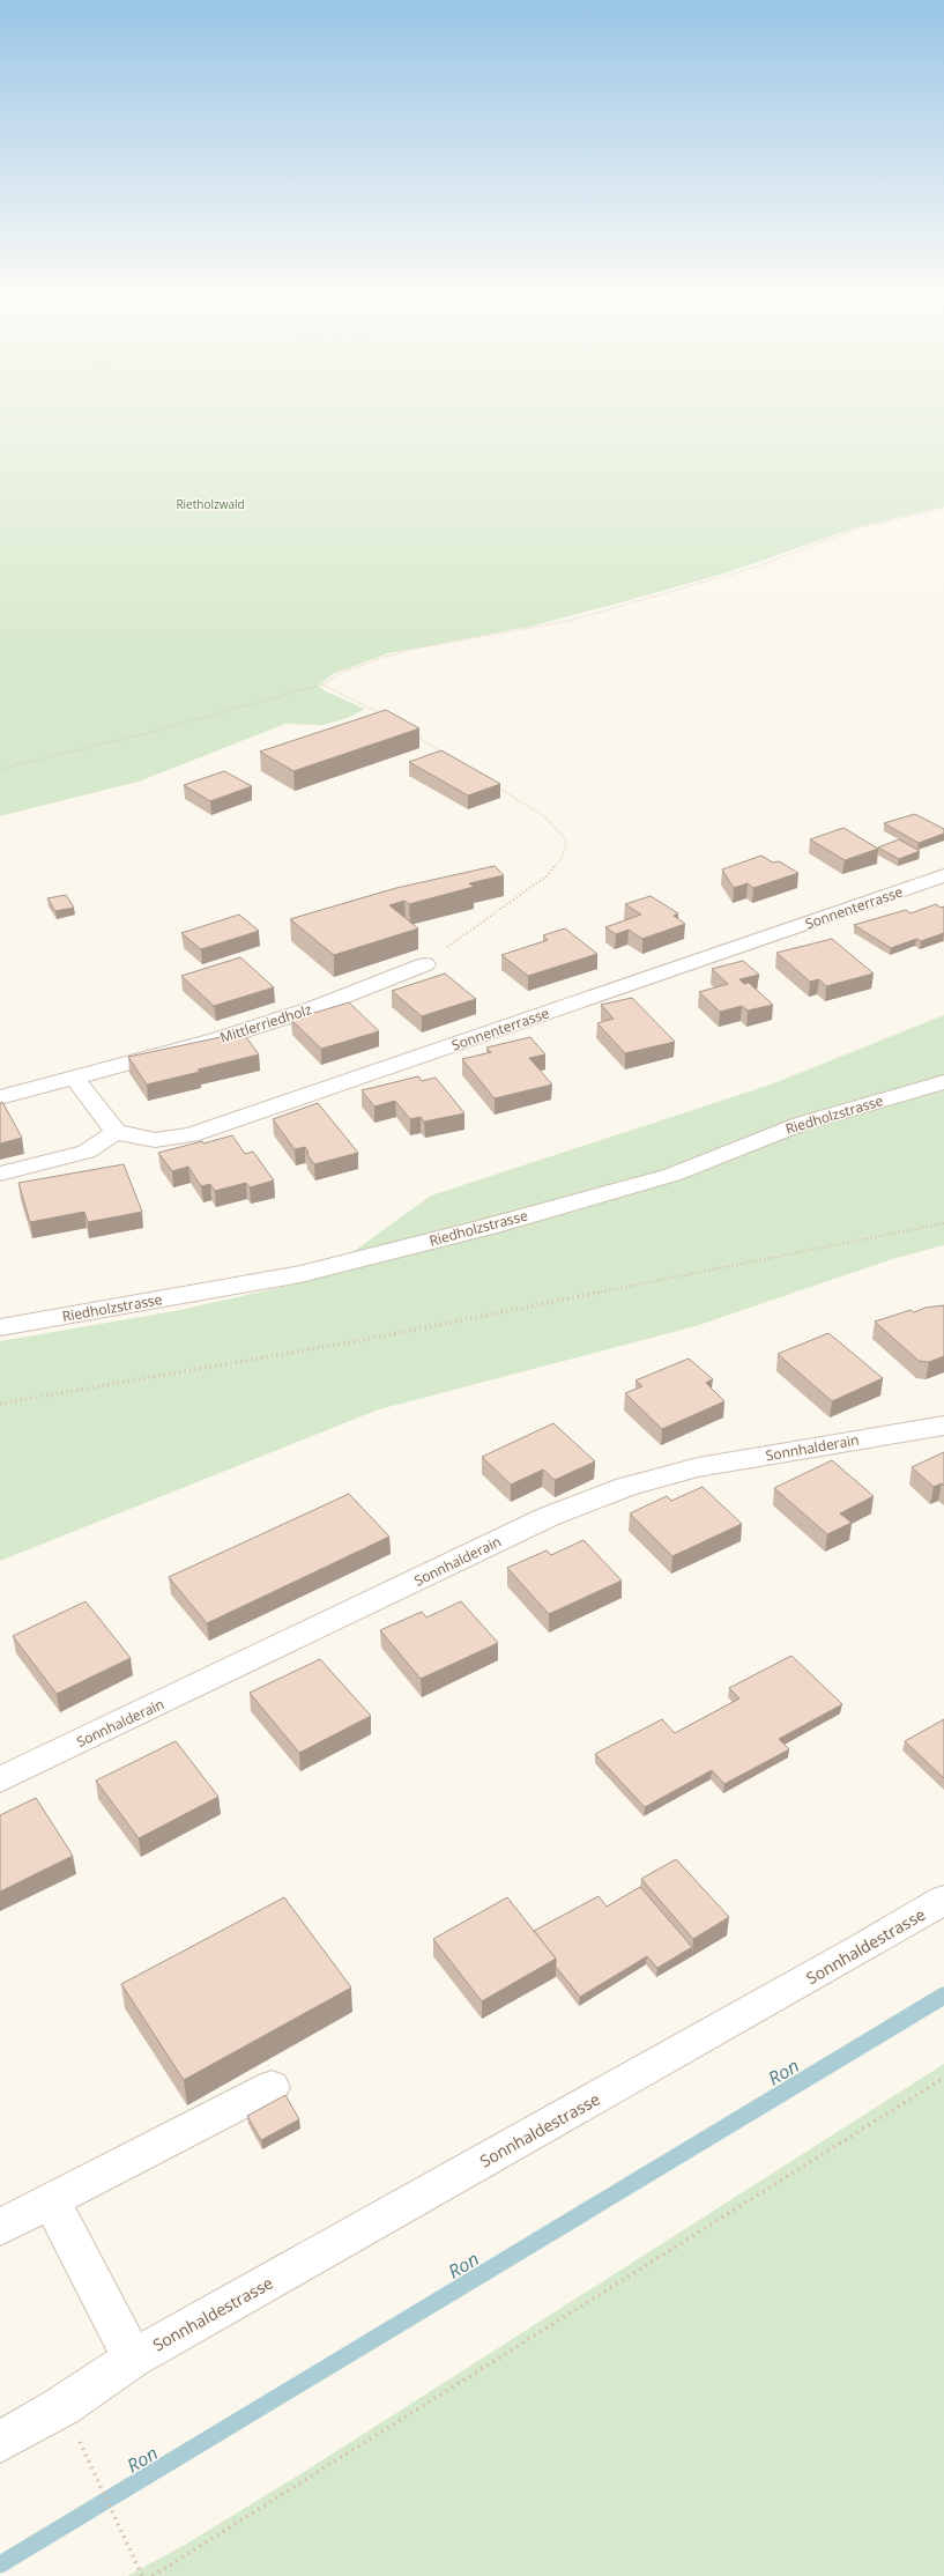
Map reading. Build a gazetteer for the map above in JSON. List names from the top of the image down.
{
  "streets": {
    "street": [
      "Sonnenterrasse",
      "Mittlerriedholz",
      "Riedholzstrasse",
      "Sonnhalderain",
      "Sonnhaldestrasse"
    ]
  },
  "water": ["Ron"],
  "parks": ["Rietholzwald"]
}
